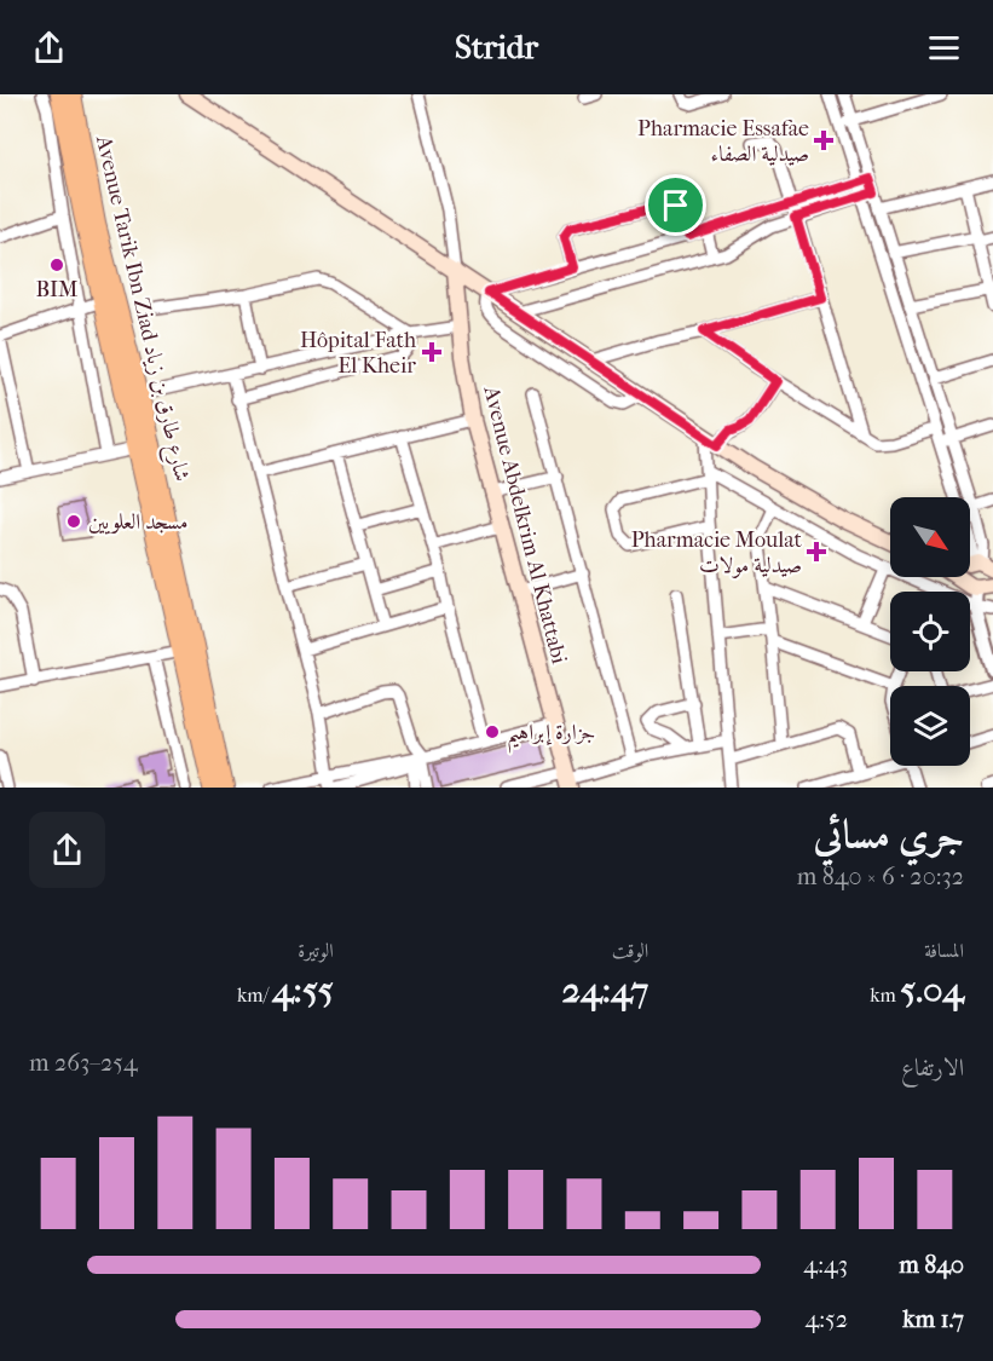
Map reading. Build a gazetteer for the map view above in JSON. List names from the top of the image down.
{
  "streets": {
    "main road": ["Avenue Tarik Ibn Ziad شارع طارق بن زياد", "Avenue Abdelkrim Al Khattabi"]
  },
  "places": {
    "health": ["Pharmacie Essafae صيدلية الصفاء", "Hôpital Fath El Kheir", "Pharmacie Moulat صيدلية مولات"],
    "other": ["BIM", "مسجد العلويين", "جزارة إبراهيم"]
  },
  "north": "bottom right",
  "page": {
    "header": "Stridr",
    "heading": ["جري مسائي", "20:32 · 6 × 840 m"],
    "stats": [
      ["المسافة", "5.04 km"],
      ["الوقت", "24:47"],
      ["الوتيرة", "4:55 /km"]
    ],
    "chart": ["الارتفاع", "254–263 m"],
    "list": [
      {
        "name": "840 m",
        "note": "4:43"
      },
      {
        "name": "1.7 km",
        "note": "4:52"
      }
    ]
  }
}
